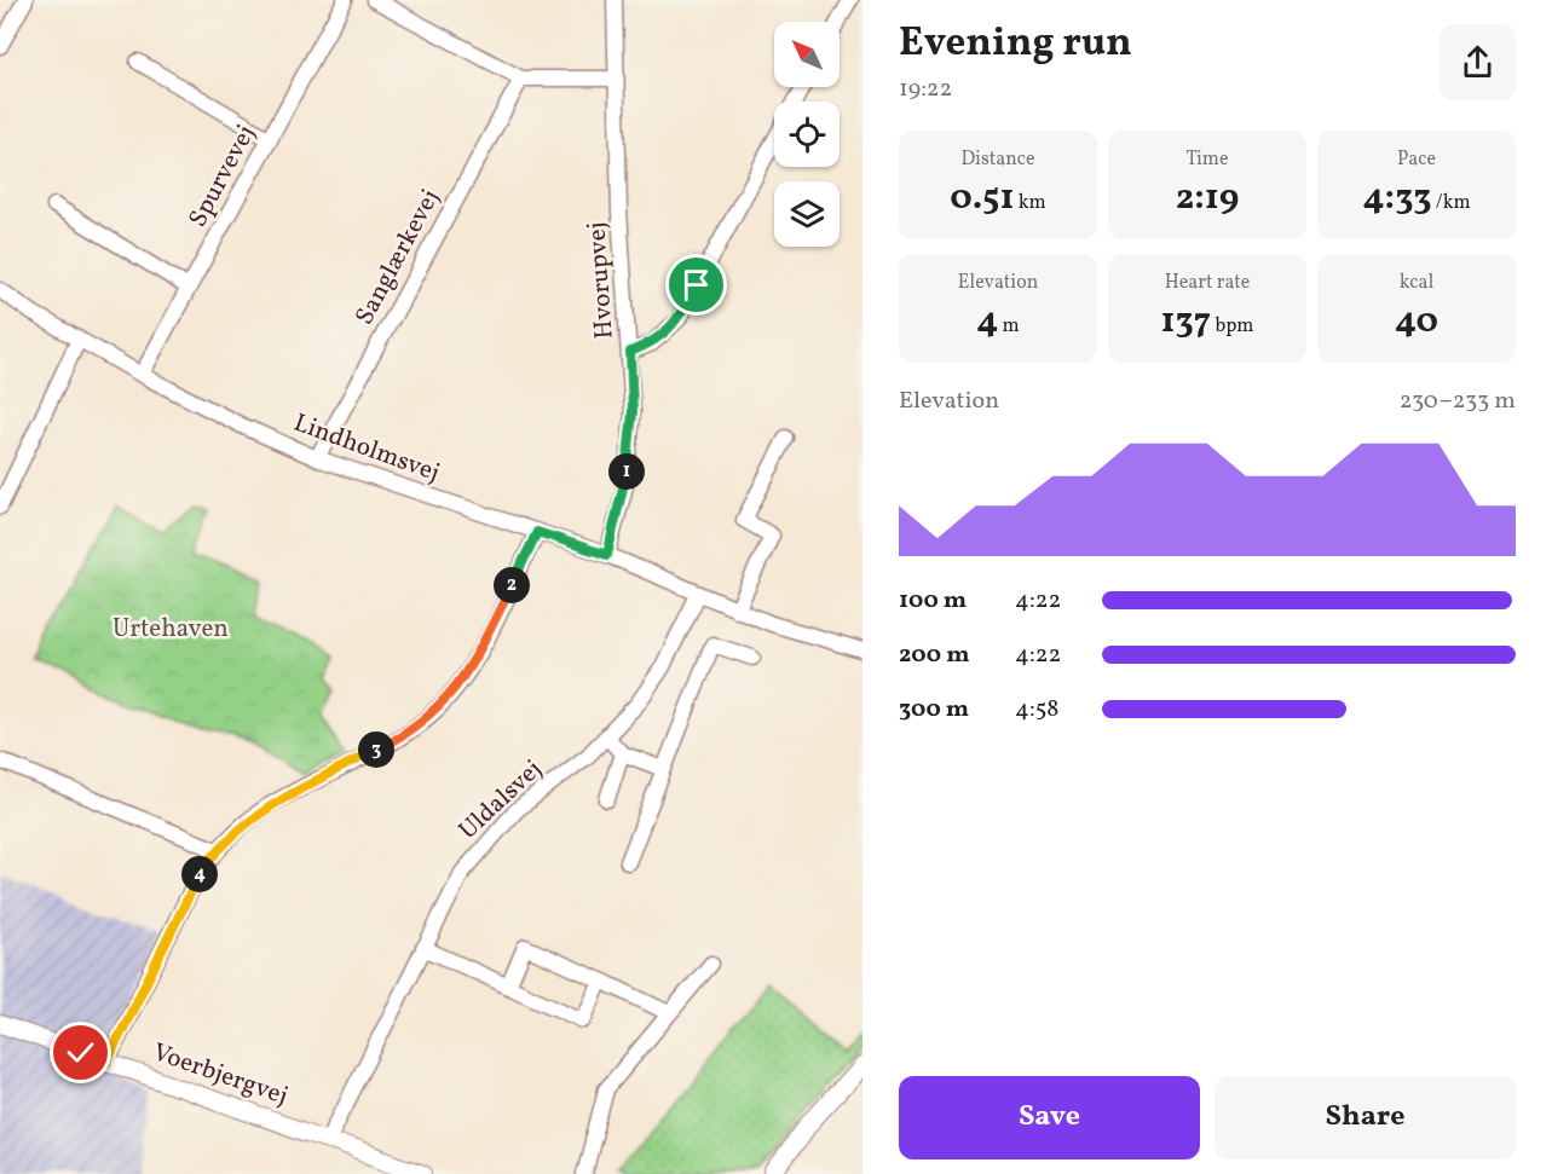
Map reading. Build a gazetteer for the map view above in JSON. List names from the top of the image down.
{
  "streets": {
    "street": [
      "Spurvevej",
      "Sanglærkevej",
      "Hvorupvej",
      "Lindholmsvej",
      "Uldalsvej",
      "Voerbjergvej"
    ]
  },
  "crossings": [
    ["Spurvevej", "Lindholmsvej"],
    ["Sanglærkevej", "Lindholmsvej"],
    ["Hvorupvej", "Lindholmsvej"],
    ["Lindholmsvej", "Uldalsvej"],
    ["Uldalsvej", "Voerbjergvej"]
  ],
  "parks": ["Urtehaven"],
  "north": "top left",
  "page": {
    "heading": ["Evening run", "19:22"],
    "stats": [
      ["Distance", "0.51 km"],
      ["Time", "2:19"],
      ["Pace", "4:33 /km"],
      ["Elevation", "4 m"],
      ["Heart rate", "137 bpm"],
      ["kcal", "40"]
    ],
    "chart": ["Elevation", "230–233 m"],
    "pins": [
      "1",
      "2",
      "3",
      "4"
    ],
    "list": [
      {
        "name": "100 m",
        "note": "4:22"
      },
      {
        "name": "200 m",
        "note": "4:22"
      },
      {
        "name": "300 m",
        "note": "4:58"
      }
    ],
    "buttons": ["Save", "Share"]
  }
}
